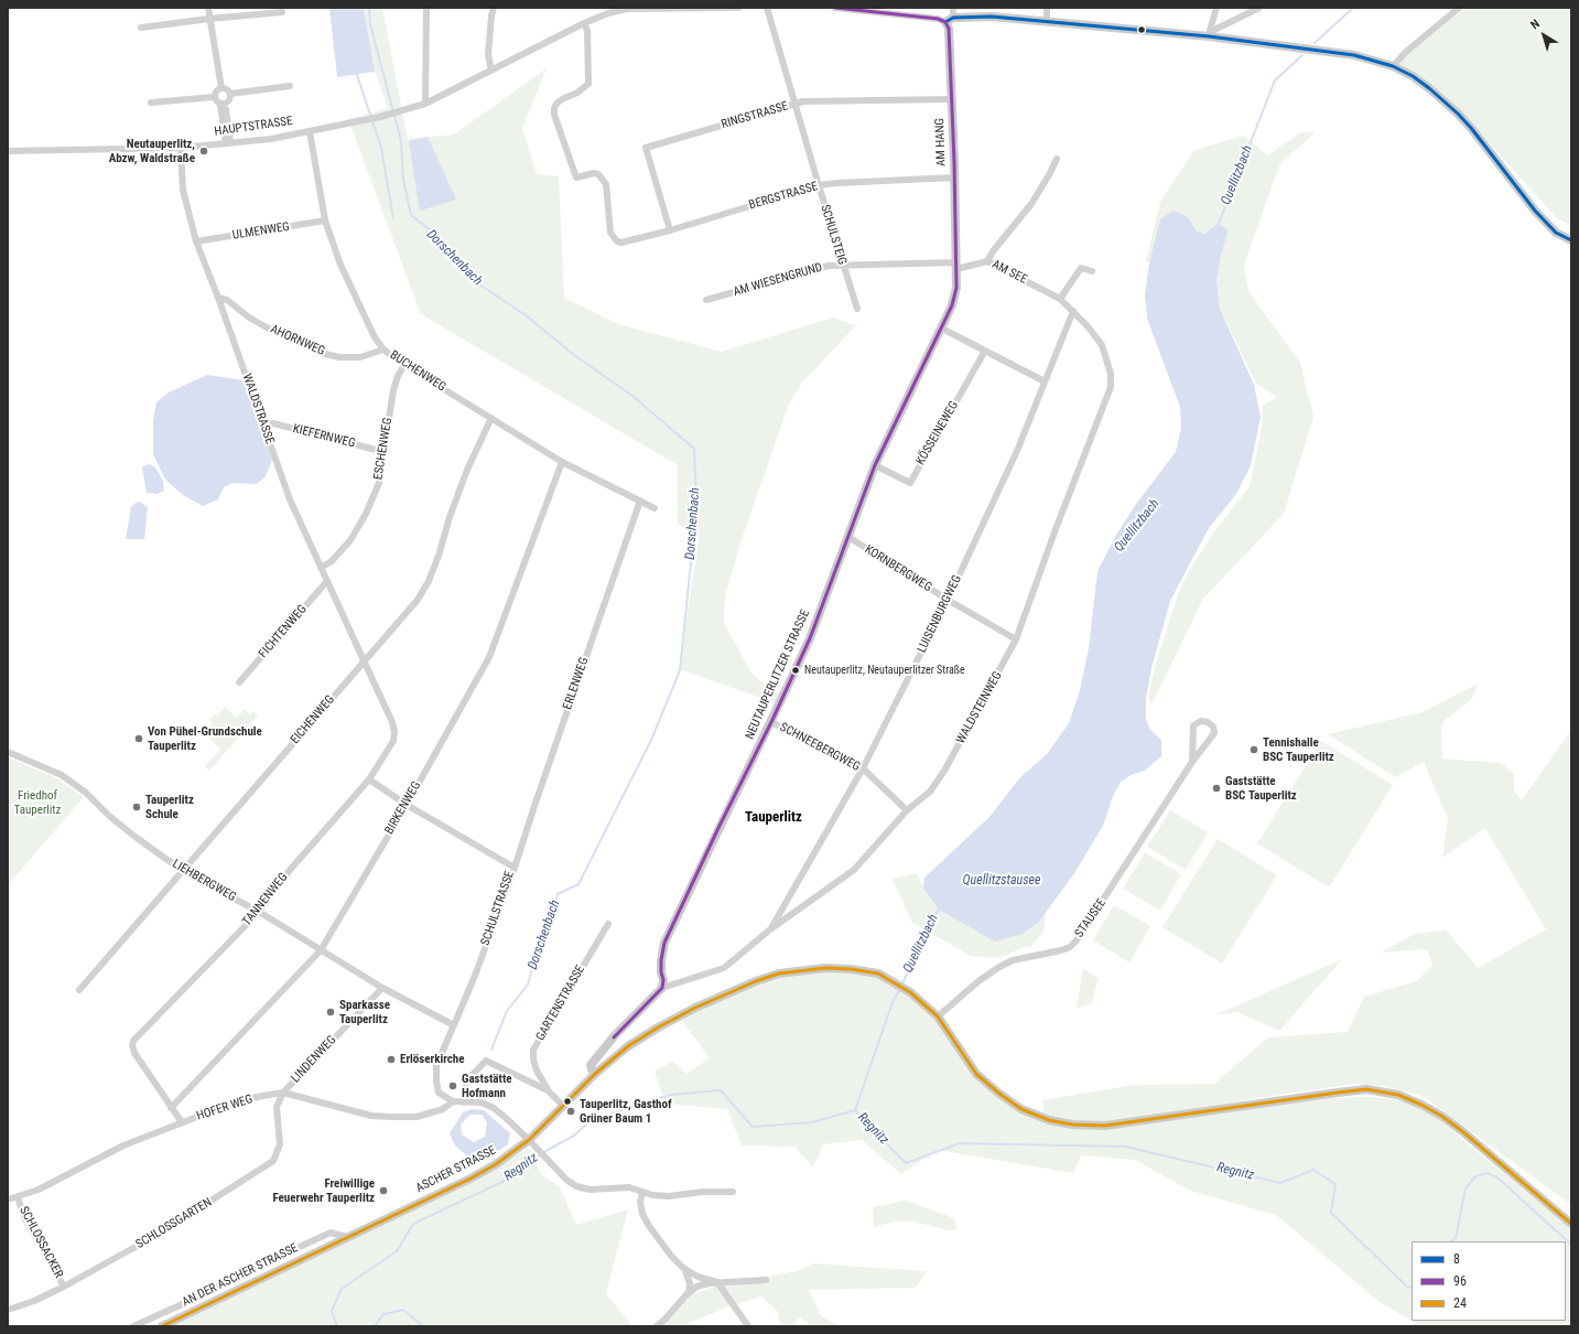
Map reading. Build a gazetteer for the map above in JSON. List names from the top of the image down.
{
  "streets": {
    "street": [
      "RINGSTRASSE",
      "HAUPTSTRASSE",
      "AM HANG",
      "BERGSTRASSE",
      "ULMENWEG",
      "SCHULSTEIG",
      "AM SEE",
      "AM WIESENGRUND",
      "AHORNWEG",
      "BUCHENWEG",
      "WALDSTRASSE",
      "KÖSSEINEWEG",
      "KIEFERNWEG",
      "ESCHENWEG",
      "KORNBERGWEG",
      "LUISENBURGWEG",
      "FICHTENWEG",
      "NEUTAUPERLITZER STRASSE",
      "ERLENWEG",
      "WALDSTEINWEG",
      "EICHENWEG",
      "SCHNEEBERGWEG",
      "BIRKENWEG",
      "LIEHBERGWEG",
      "TANNENWEG",
      "SCHULSTRASSE",
      "STAUSEE",
      "GARTENSTRASSE",
      "LINDENWEG",
      "HOFER WEG",
      "ASCHER STRASSE",
      "SCHLOSSGARTEN",
      "SCHLOSSACKER",
      "AN DER ASCHER STRASSE"
    ]
  },
  "crossings": [
    ["RINGSTRASSE", "AM HANG"],
    ["RINGSTRASSE", "BERGSTRASSE"],
    ["RINGSTRASSE", "SCHULSTEIG"],
    ["HAUPTSTRASSE", "BERGSTRASSE"],
    ["HAUPTSTRASSE", "BUCHENWEG"],
    ["HAUPTSTRASSE", "WALDSTRASSE"],
    ["AM HANG", "BERGSTRASSE"],
    ["AM HANG", "AM SEE"],
    ["AM HANG", "AM WIESENGRUND"],
    ["AM HANG", "NEUTAUPERLITZER STRASSE"],
    ["BERGSTRASSE", "SCHULSTEIG"],
    ["ULMENWEG", "BUCHENWEG"],
    ["ULMENWEG", "WALDSTRASSE"],
    ["SCHULSTEIG", "AM WIESENGRUND"],
    ["AM SEE", "AM WIESENGRUND"],
    ["AM SEE", "LUISENBURGWEG"],
    ["AM SEE", "NEUTAUPERLITZER STRASSE"],
    ["AM SEE", "WALDSTEINWEG"],
    ["AM WIESENGRUND", "NEUTAUPERLITZER STRASSE"],
    ["AHORNWEG", "BUCHENWEG"],
    ["AHORNWEG", "WALDSTRASSE"],
    ["BUCHENWEG", "ESCHENWEG"],
    ["BUCHENWEG", "ERLENWEG"],
    ["BUCHENWEG", "EICHENWEG"],
    ["BUCHENWEG", "BIRKENWEG"],
    ["WALDSTRASSE", "KIEFERNWEG"],
    ["WALDSTRASSE", "ESCHENWEG"],
    ["WALDSTRASSE", "FICHTENWEG"],
    ["WALDSTRASSE", "EICHENWEG"],
    ["WALDSTRASSE", "TANNENWEG"],
    ["KÖSSEINEWEG", "NEUTAUPERLITZER STRASSE"],
    ["KIEFERNWEG", "ESCHENWEG"],
    ["KORNBERGWEG", "LUISENBURGWEG"],
    ["KORNBERGWEG", "NEUTAUPERLITZER STRASSE"],
    ["KORNBERGWEG", "WALDSTEINWEG"],
    ["LUISENBURGWEG", "WALDSTEINWEG"],
    ["LUISENBURGWEG", "SCHNEEBERGWEG"],
    ["NEUTAUPERLITZER STRASSE", "WALDSTEINWEG"],
    ["NEUTAUPERLITZER STRASSE", "SCHNEEBERGWEG"],
    ["ERLENWEG", "SCHULSTRASSE"],
    ["WALDSTEINWEG", "SCHNEEBERGWEG"],
    ["EICHENWEG", "LIEHBERGWEG"],
    ["EICHENWEG", "TANNENWEG"],
    ["BIRKENWEG", "LIEHBERGWEG"],
    ["BIRKENWEG", "TANNENWEG"],
    ["BIRKENWEG", "SCHULSTRASSE"],
    ["LIEHBERGWEG", "TANNENWEG"],
    ["LIEHBERGWEG", "SCHULSTRASSE"],
    ["LIEHBERGWEG", "LINDENWEG"],
    ["TANNENWEG", "SCHULSTRASSE"],
    ["TANNENWEG", "HOFER WEG"],
    ["SCHULSTRASSE", "HOFER WEG"],
    ["STAUSEE", "ASCHER STRASSE"],
    ["GARTENSTRASSE", "ASCHER STRASSE"],
    ["LINDENWEG", "HOFER WEG"],
    ["LINDENWEG", "SCHLOSSGARTEN"],
    ["HOFER WEG", "SCHLOSSGARTEN"],
    ["HOFER WEG", "SCHLOSSACKER"],
    ["ASCHER STRASSE", "AN DER ASCHER STRASSE"],
    ["SCHLOSSGARTEN", "SCHLOSSACKER"]
  ],
  "districts": ["Tauperlitz"],
  "water": [
    "Quellitzbach",
    "Dorschenbach",
    "Quellitzstausee",
    "Regnitz"
  ],
  "parks": ["Friedhof Tauperlitz"],
  "places": [
    "Neutauperlitz, Abzw, Waldstraße",
    "Neutauperlitz, Neutauperlitzer Straße",
    "Von Pühel-Grundschule Tauperlitz",
    "Tennishalle BSC Tauperlitz",
    "Gaststätte BSC Tauperlitz",
    "Tauperlitz Schule",
    "Sparkasse Tauperlitz",
    "Erlöserkirche",
    "Gaststätte Hofmann",
    "Tauperlitz, Gasthof Grüner Baum 1",
    "Freiwillige Feuerwehr Tauperlitz"
  ],
  "lines": ["transit line 96", "transit line 8", "transit line 24"],
  "legend": ["8", "96", "24"],
  "north": "top left"
}
